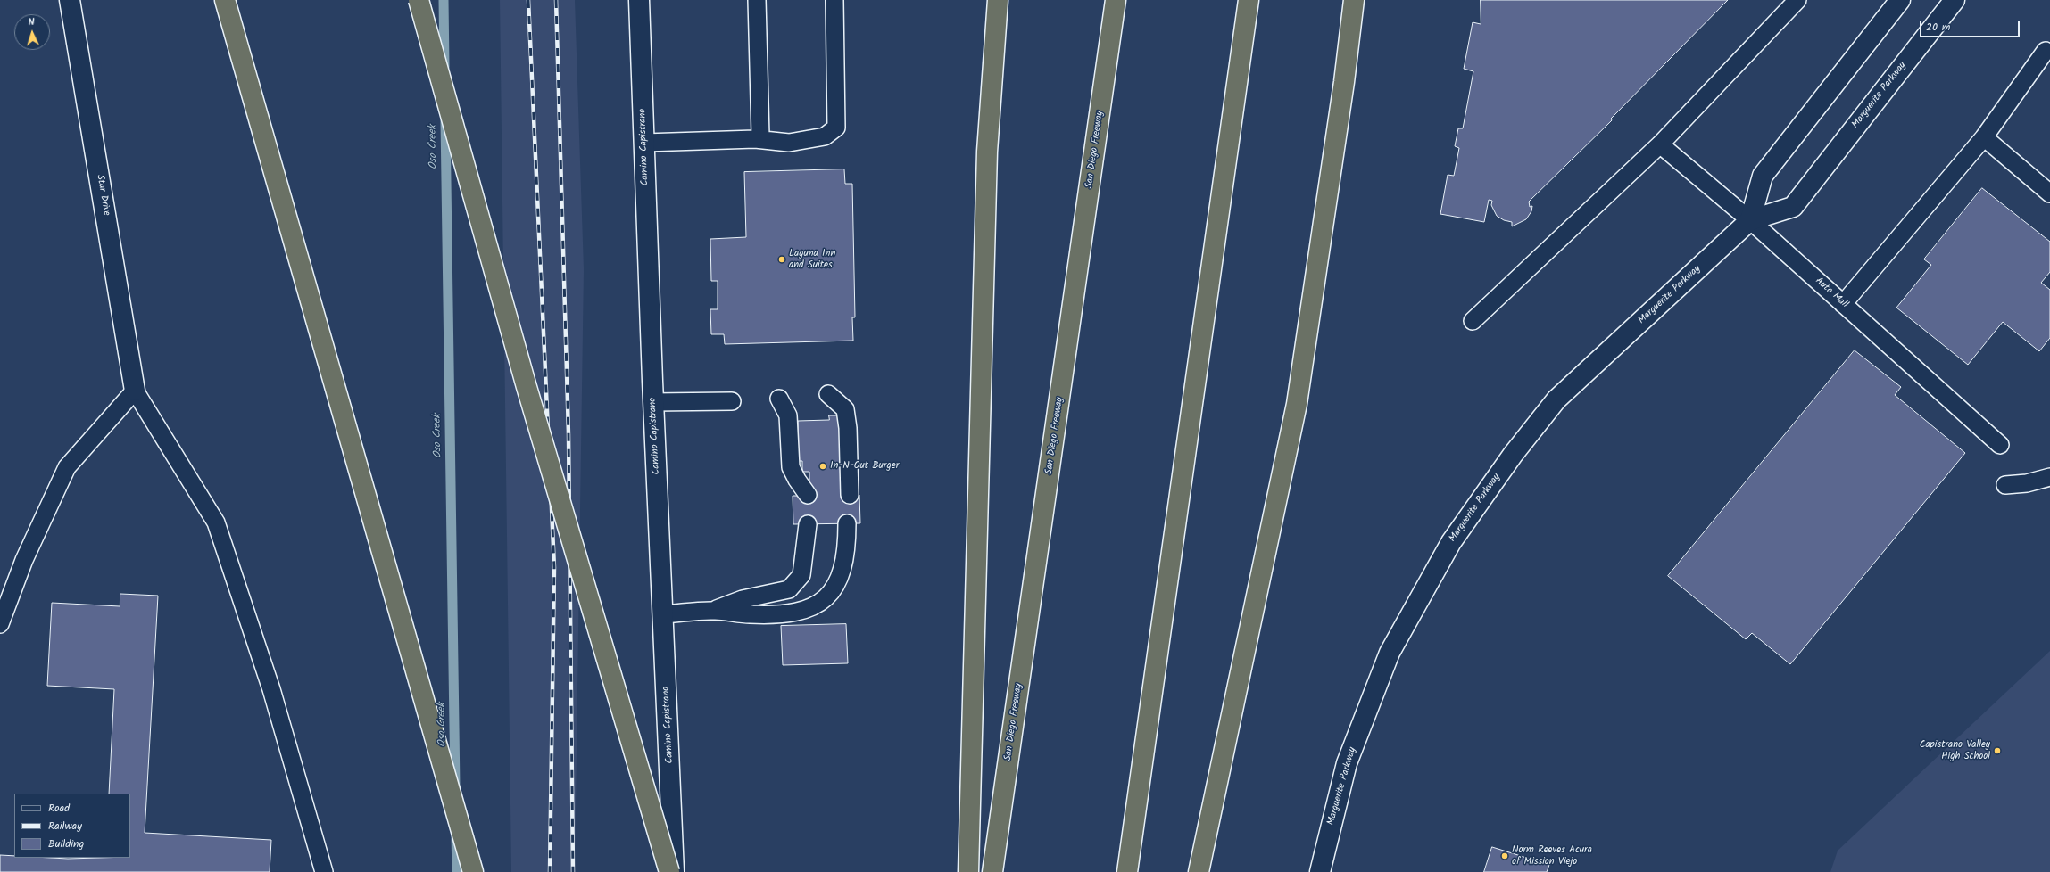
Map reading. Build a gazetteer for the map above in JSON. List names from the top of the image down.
{
  "streets": {
    "highway": ["San Diego Freeway"],
    "main road": ["Marguerite Parkway", "Camino Capistrano", "Star Drive"],
    "lane": ["Auto Mall"]
  },
  "crossings": [
    ["Marguerite Parkway", "Auto Mall"]
  ],
  "water": ["Oso Creek"],
  "places": [
    "Laguna Inn and Suites",
    "In-N-Out Burger",
    "Capistrano Valley High School",
    "Norm Reeves Acura of Mission Viejo"
  ],
  "legend": ["Road", "Railway", "Building"],
  "scale_bar": "20 m",
  "north": "top"
}
